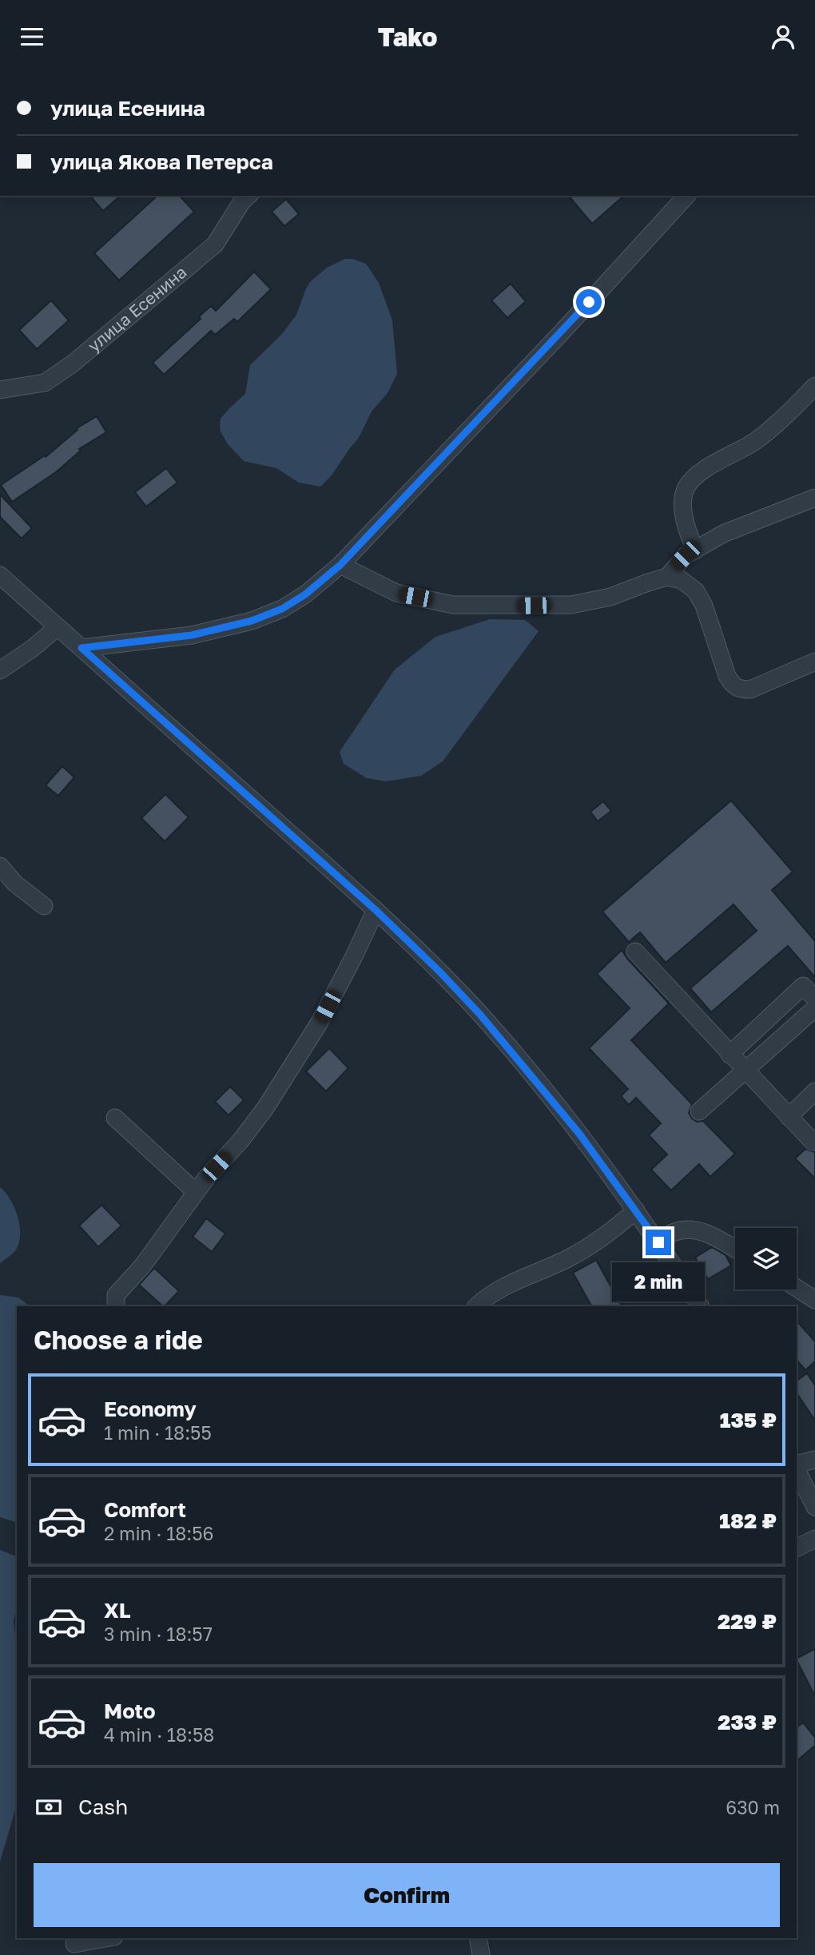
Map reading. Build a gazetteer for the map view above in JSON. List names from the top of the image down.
{
  "streets": {
    "street": ["улица Есенина"]
  },
  "page": {
    "header": "Tako",
    "banner": ["улица Есенина", "улица Якова Петерса"],
    "bubble": "2 min",
    "heading": "Choose a ride",
    "list": [
      {
        "name": "Economy",
        "note": "1 min · 18:55",
        "value": "135 ₽"
      },
      {
        "name": "Comfort",
        "note": "2 min · 18:56",
        "value": "182 ₽"
      },
      {
        "name": "XL",
        "note": "3 min · 18:57",
        "value": "229 ₽"
      },
      {
        "name": "Moto",
        "note": "4 min · 18:58",
        "value": "233 ₽"
      }
    ],
    "pay": ["Cash", "630 m"],
    "buttons": "Confirm"
  }
}
